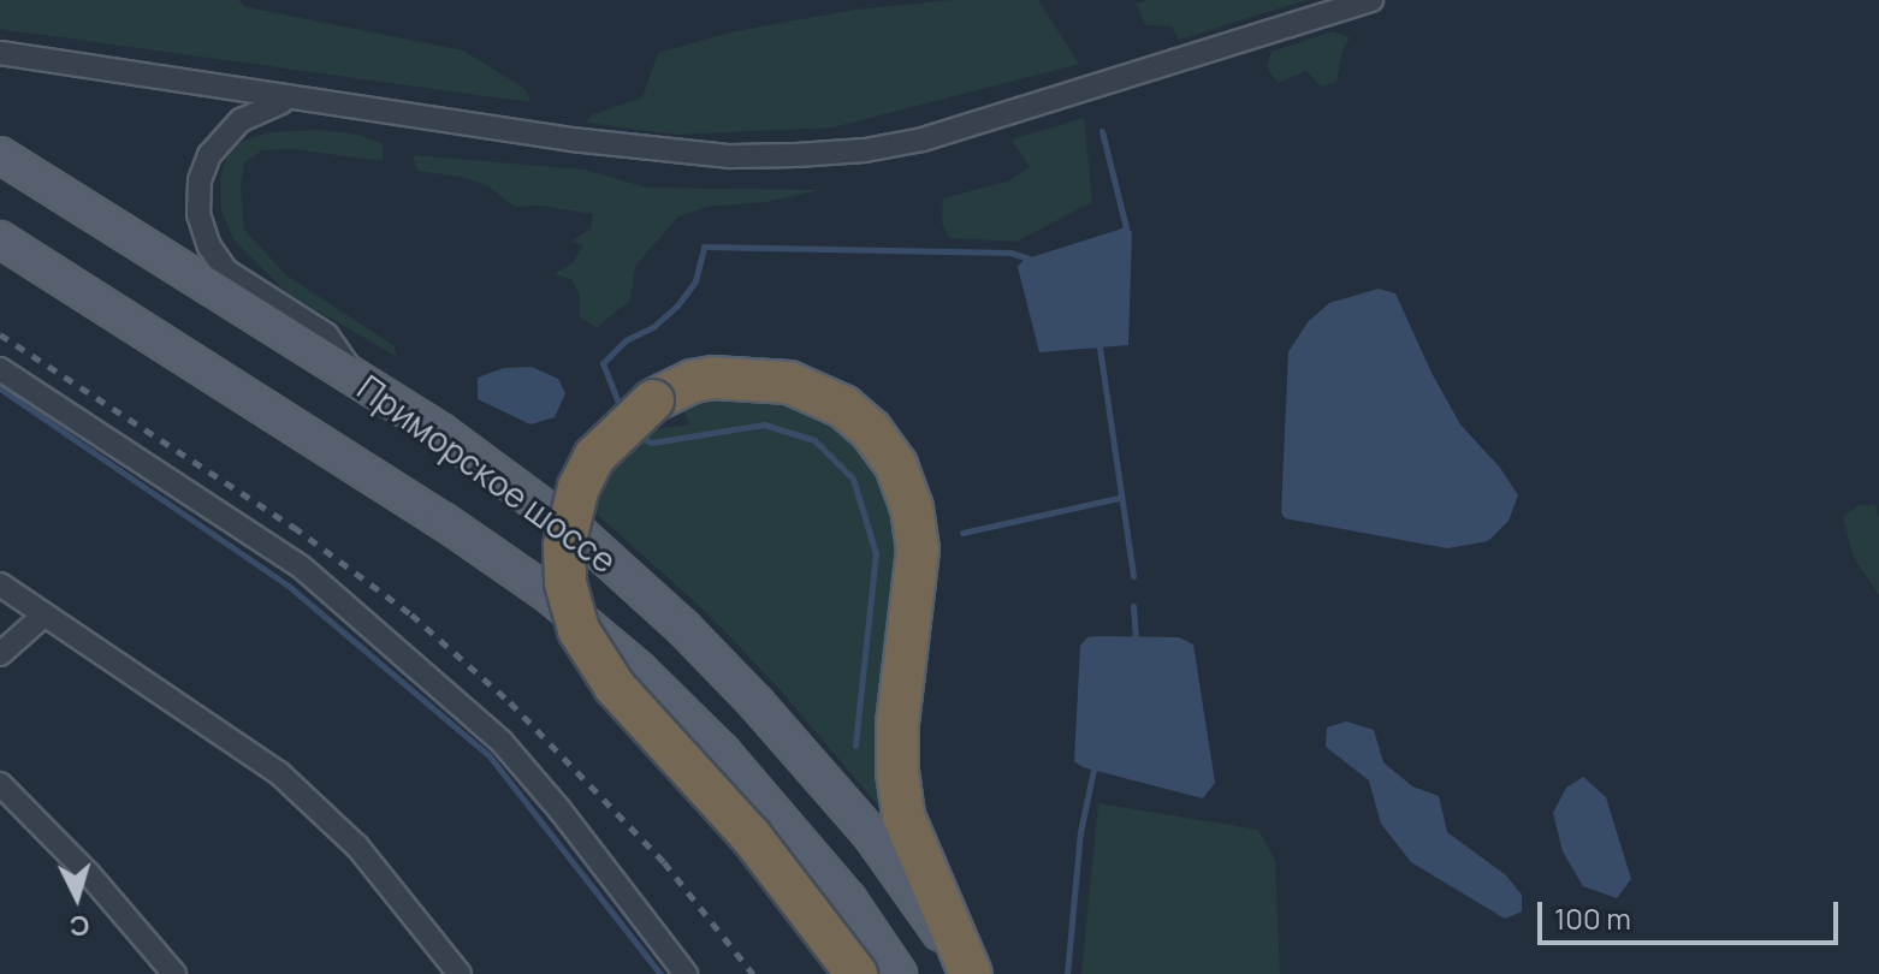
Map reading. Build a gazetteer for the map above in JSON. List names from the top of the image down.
{
  "streets": {
    "main road": ["Приморское шоссе"]
  },
  "scale_bar": "100 m",
  "north": "bottom"
}
